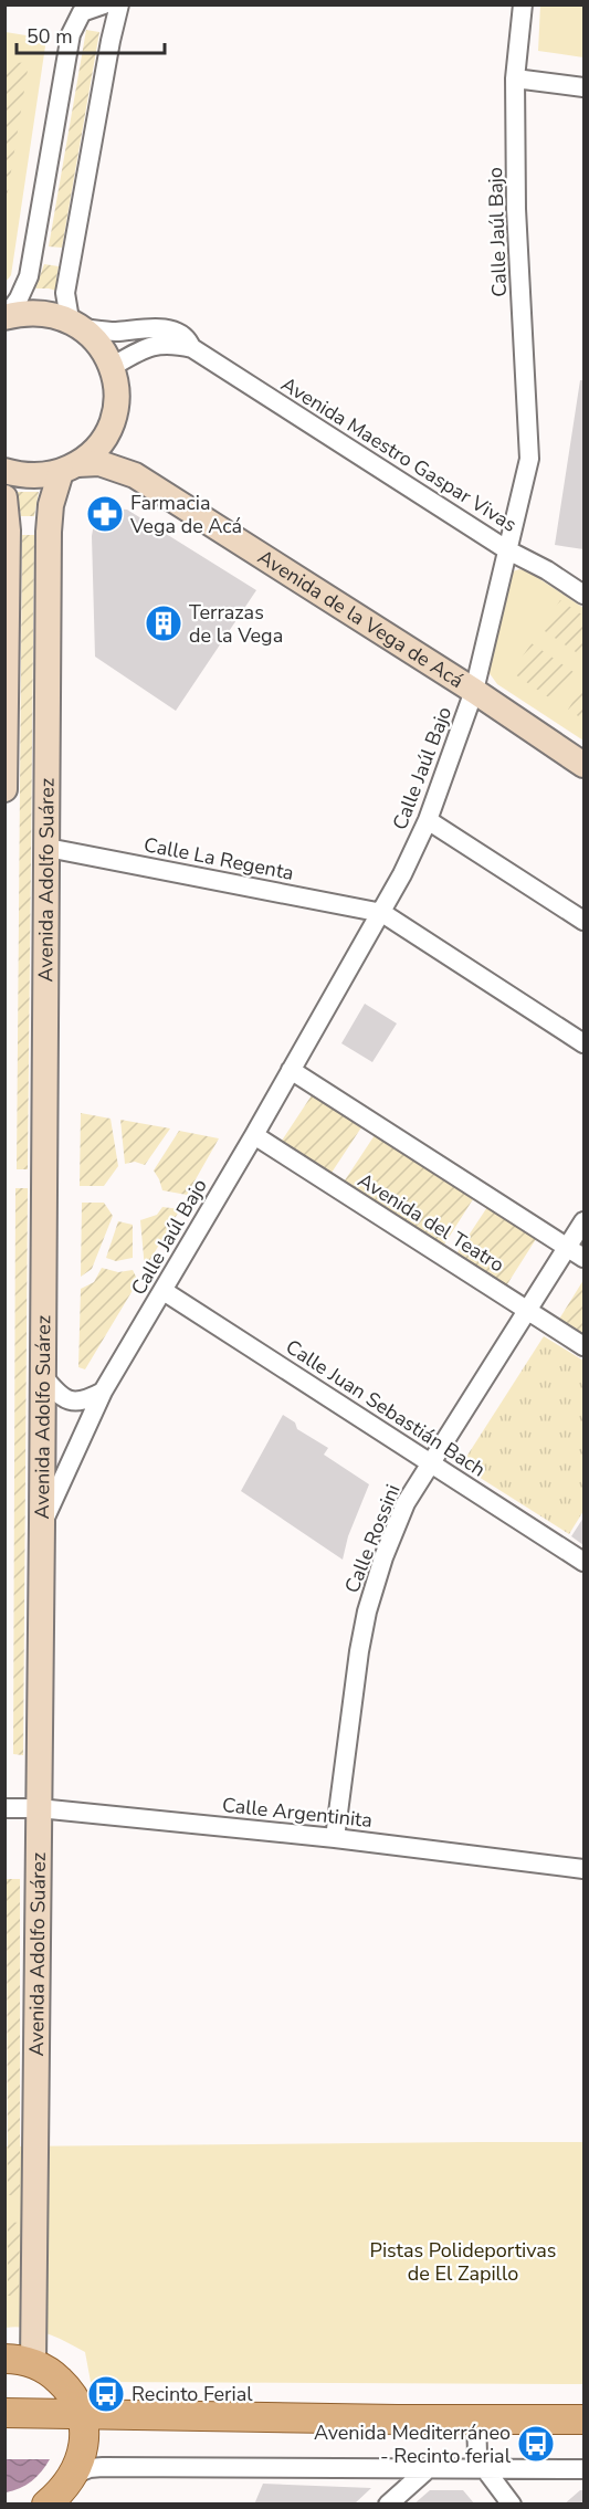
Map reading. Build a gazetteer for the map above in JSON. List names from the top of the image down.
{
  "streets": {
    "street": [
      "Calle Jaúl Bajo",
      "Avenida Maestro Gaspar Vivas",
      "Avenida de la Vega de Acá",
      "Calle La Regenta",
      "Avenida Adolfo Suárez",
      "Avenida del Teatro",
      "Calle Juan Sebastián Bach",
      "Calle Rossini",
      "Calle Argentinita"
    ]
  },
  "crossings": [
    ["Calle Jaúl Bajo", "Avenida Maestro Gaspar Vivas"],
    ["Calle Jaúl Bajo", "Avenida de la Vega de Acá"],
    ["Calle Jaúl Bajo", "Calle La Regenta"],
    ["Calle Jaúl Bajo", "Avenida Adolfo Suárez"],
    ["Calle Jaúl Bajo", "Avenida del Teatro"],
    ["Calle Jaúl Bajo", "Calle Juan Sebastián Bach"],
    ["Avenida de la Vega de Acá", "Avenida Adolfo Suárez"],
    ["Calle La Regenta", "Avenida Adolfo Suárez"],
    ["Avenida Adolfo Suárez", "Calle Argentinita"],
    ["Avenida del Teatro", "Calle Rossini"],
    ["Calle Juan Sebastián Bach", "Calle Rossini"],
    ["Calle Rossini", "Calle Argentinita"]
  ],
  "parks": ["Pistas Polideportivas de El Zapillo"],
  "places": {
    "pharmacy": ["Farmacia Vega de Acá"],
    "building": ["Terrazas de la Vega"],
    "bus stop": ["Recinto Ferial", "Avenida Mediterráneo - Recinto ferial"]
  },
  "scale_bar": "50 m"
}
